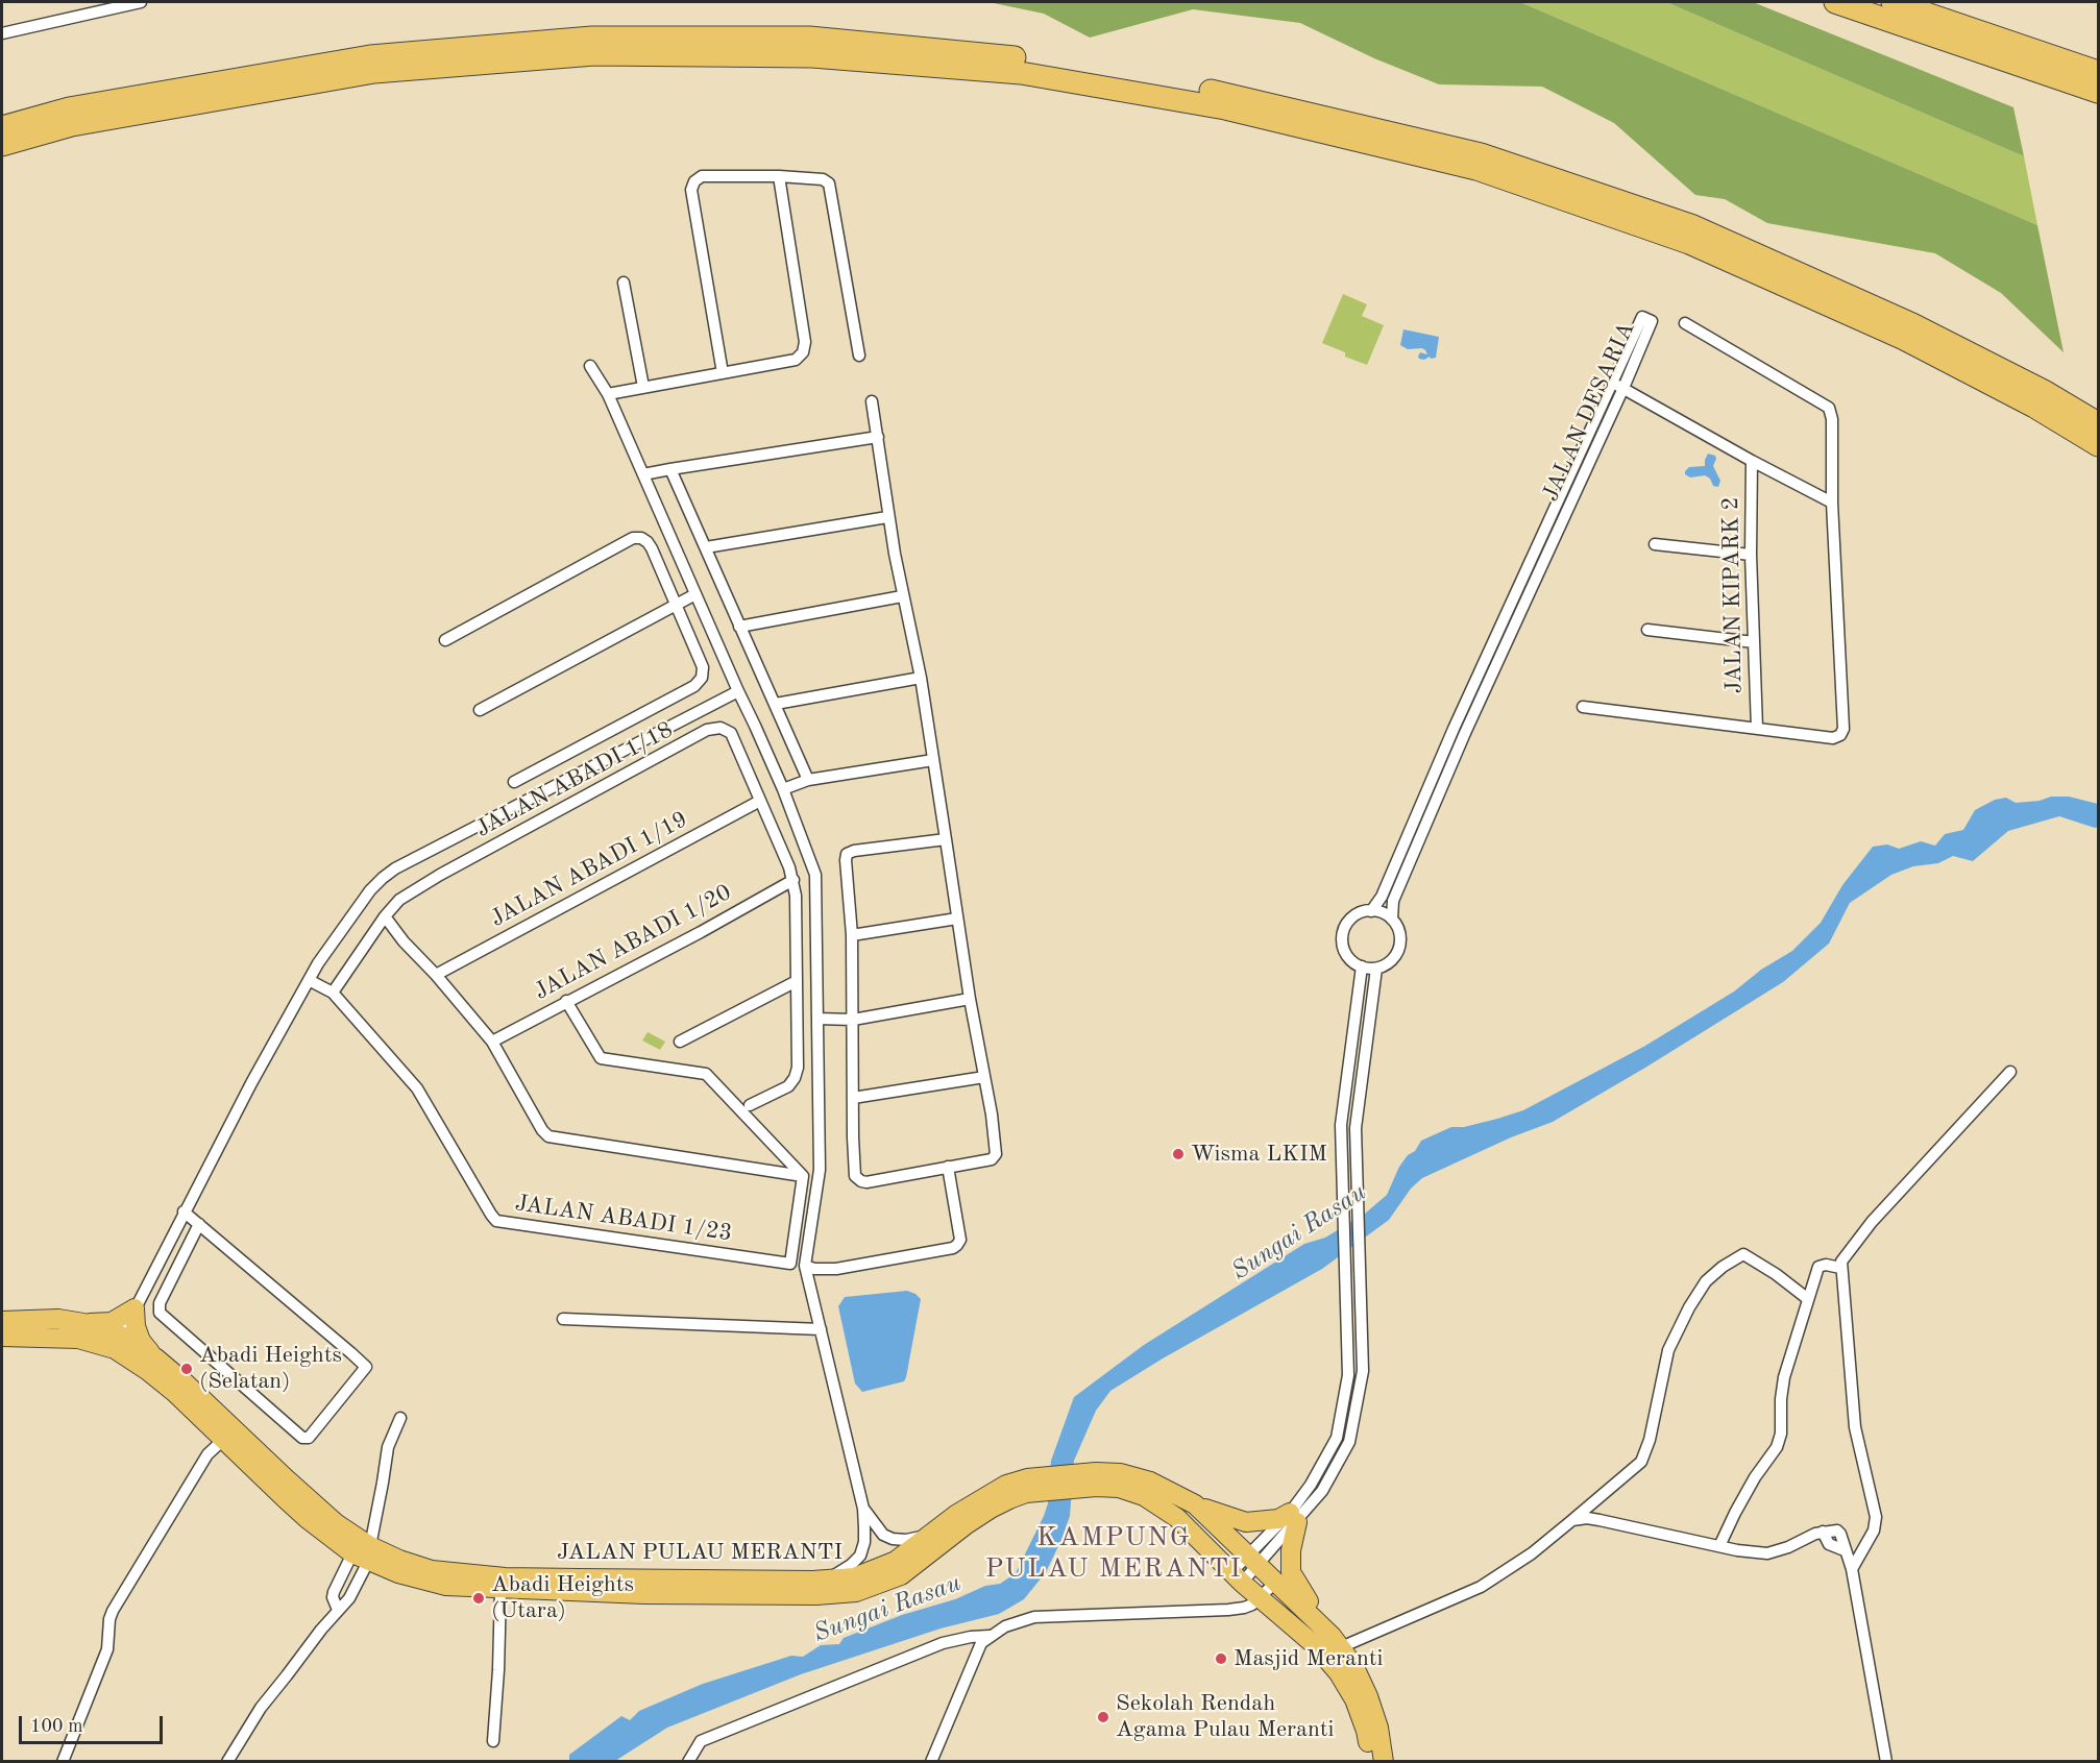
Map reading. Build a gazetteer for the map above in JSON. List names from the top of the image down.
{
  "streets": {
    "main road": ["JALAN PULAU MERANTI"],
    "street": [
      "JALAN DESARIA",
      "JALAN KIPARK 2",
      "JALAN ABADI 1/18",
      "JALAN ABADI 1/19",
      "JALAN ABADI 1/20",
      "JALAN ABADI 1/23"
    ]
  },
  "crossings": [
    ["JALAN ABADI 1/18", "JALAN ABADI 1/19"],
    ["JALAN ABADI 1/18", "JALAN ABADI 1/20"],
    ["JALAN ABADI 1/18", "JALAN ABADI 1/23"]
  ],
  "districts": ["KAMPUNG PULAU MERANTI"],
  "water": ["Sungai Rasau"],
  "places": [
    "Wisma LKIM",
    "Abadi Heights (Selatan)",
    "Abadi Heights (Utara)",
    "Masjid Meranti",
    "Sekolah Rendah Agama Pulau Meranti"
  ],
  "scale_bar": "100 m"
}
